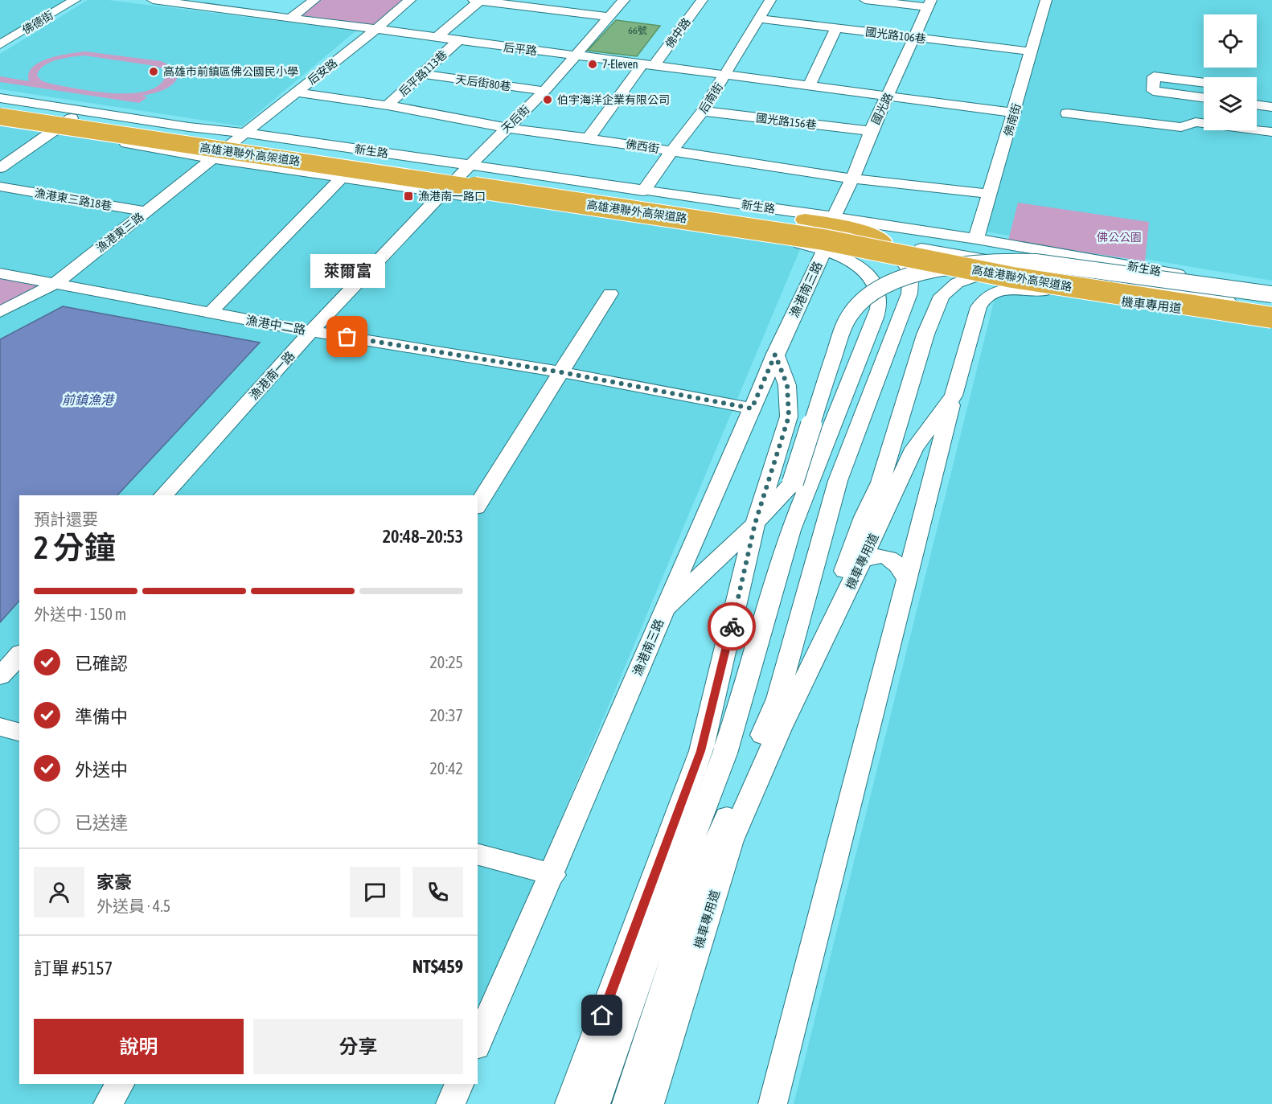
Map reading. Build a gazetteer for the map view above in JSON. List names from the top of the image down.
{
  "streets": {
    "highway": ["高雄港聯外高架道路"],
    "street": [
      "佛德街",
      "佛中路",
      "國光路106巷",
      "后平路",
      "后安路",
      "后平路113巷",
      "天后街80巷",
      "后南街",
      "國光路",
      "天后街",
      "佛南街",
      "國光路156巷",
      "佛西街",
      "新生路",
      "漁港東三路18巷",
      "漁港東三路",
      "漁港南三路",
      "機車專用道",
      "漁港中二路",
      "漁港南一路"
    ]
  },
  "crossings": [
    ["佛中路", "后平路"],
    ["佛中路", "佛西街"],
    ["國光路106巷", "后南街"],
    ["國光路106巷", "國光路"],
    ["國光路106巷", "佛南街"],
    ["后平路", "后安路"],
    ["后平路", "后平路113巷"],
    ["后平路", "后南街"],
    ["后平路", "國光路"],
    ["后平路", "天后街"],
    ["后平路", "佛南街"],
    ["后安路", "佛西街"],
    ["后安路", "新生路"],
    ["后安路", "漁港東三路"],
    ["后平路113巷", "天后街80巷"],
    ["后平路113巷", "佛西街"],
    ["天后街80巷", "天后街"],
    ["后南街", "國光路156巷"],
    ["后南街", "佛西街"],
    ["后南街", "新生路"],
    ["國光路", "國光路156巷"],
    ["國光路", "佛西街"],
    ["國光路", "新生路"],
    ["國光路", "漁港南三路"],
    ["天后街", "佛西街"],
    ["天后街", "新生路"],
    ["天后街", "漁港南一路"],
    ["佛南街", "佛西街"],
    ["佛南街", "新生路"],
    ["新生路", "高雄港聯外高架道路"],
    ["新生路", "漁港東三路"],
    ["新生路", "漁港南三路"],
    ["新生路", "漁港南一路"],
    ["高雄港聯外高架道路", "機車專用道"],
    ["漁港東三路18巷", "漁港東三路"],
    ["漁港東三路", "漁港中二路"],
    ["漁港南三路", "漁港中二路"],
    ["漁港中二路", "漁港南一路"]
  ],
  "water": ["前鎮漁港"],
  "parks": ["佛公公園"],
  "places": {
    "other": [
      "7-Eleven",
      "高雄市前鎮區佛公國民小學",
      "伯宇海洋企業有限公司",
      "萊爾富"
    ],
    "transit": ["漁港南一路口"]
  },
  "house_numbers": ["66號"],
  "page": {
    "bubble": "萊爾富",
    "heading": ["2 分鐘", "預計還要", "20:48–20:53"],
    "panel": [
      "家豪",
      "外送員 · 4.5",
      "訂單 #5157",
      "NT$459"
    ],
    "bar": "外送中 · 150 m",
    "list": [
      ["已確認", "20:25"],
      ["準備中", "20:37"],
      ["外送中", "20:42"],
      "已送達"
    ],
    "buttons": ["說明", "分享"]
  }
}
